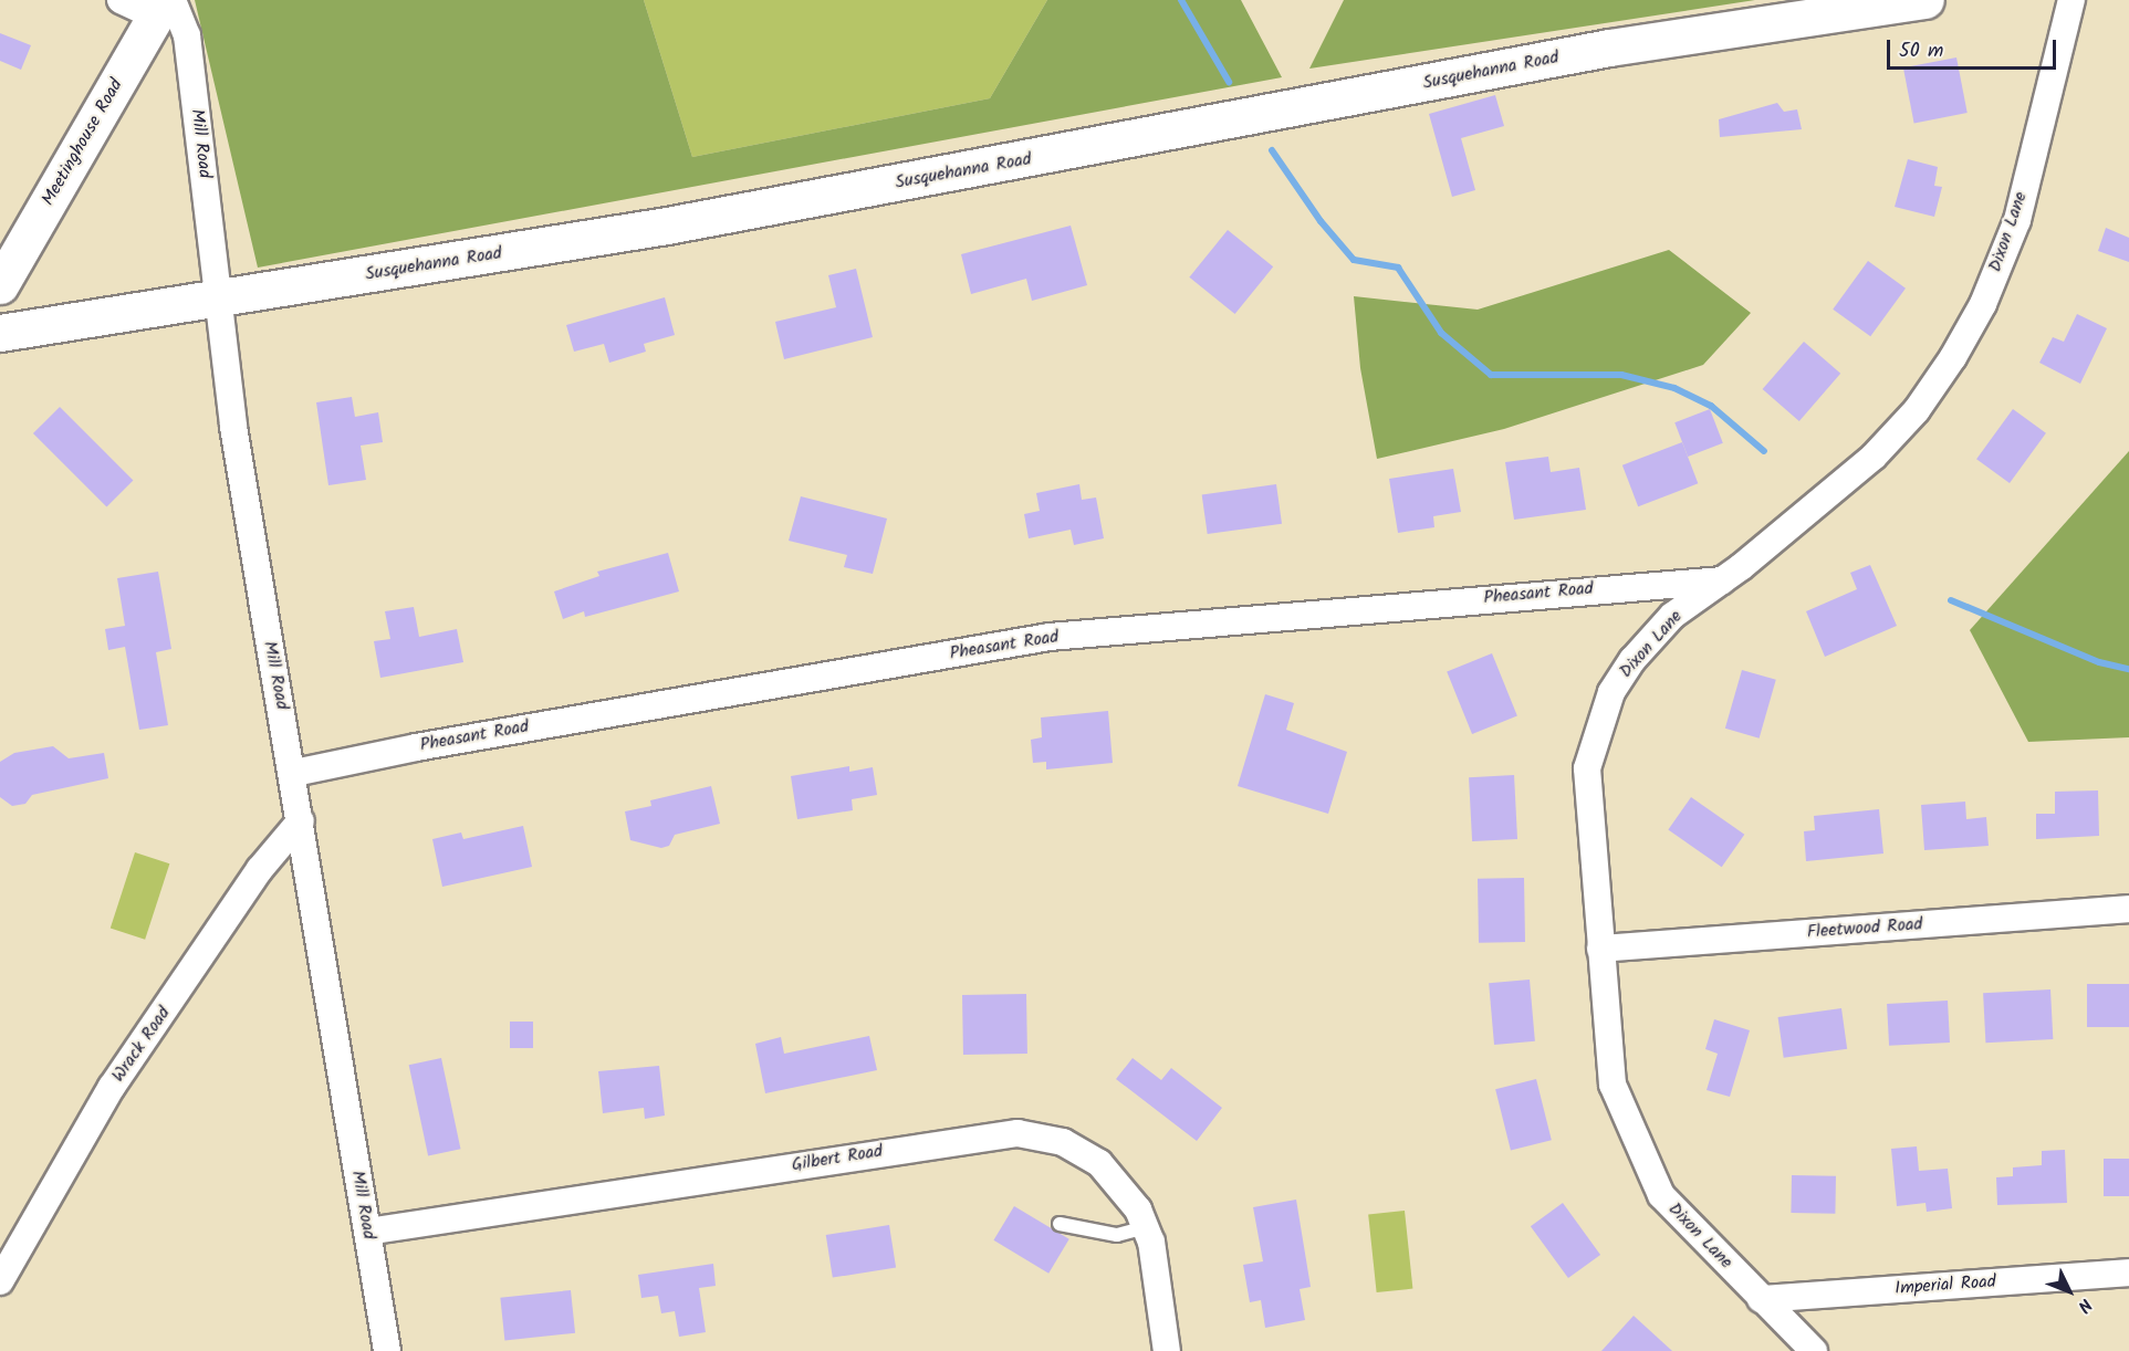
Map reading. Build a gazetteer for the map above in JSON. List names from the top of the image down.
{
  "streets": {
    "main road": ["Susquehanna Road", "Meetinghouse Road"],
    "street": [
      "Mill Road",
      "Dixon Lane",
      "Pheasant Road",
      "Fleetwood Road",
      "Wrack Road",
      "Gilbert Road",
      "Imperial Road"
    ]
  },
  "crossings": [
    ["Susquehanna Road", "Mill Road"],
    ["Meetinghouse Road", "Mill Road"],
    ["Mill Road", "Pheasant Road"],
    ["Mill Road", "Wrack Road"],
    ["Mill Road", "Gilbert Road"],
    ["Dixon Lane", "Pheasant Road"],
    ["Dixon Lane", "Fleetwood Road"],
    ["Dixon Lane", "Imperial Road"]
  ],
  "scale_bar": "50 m",
  "north": "bottom right"
}
